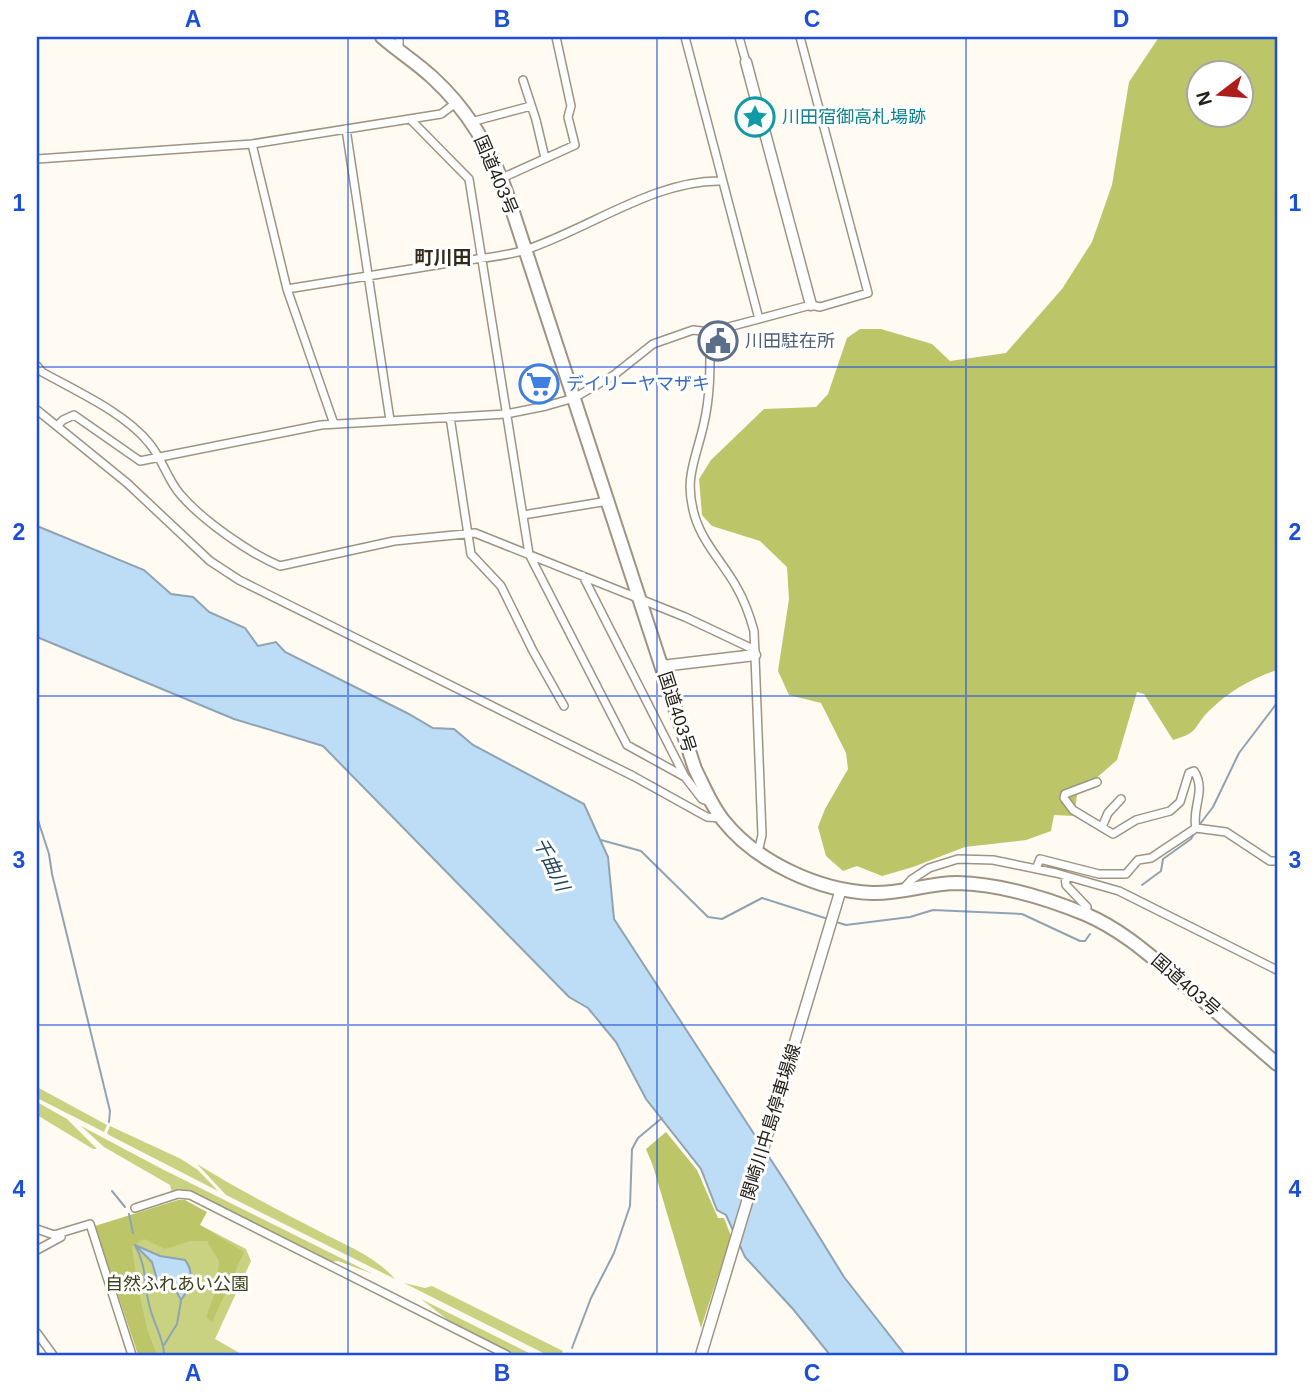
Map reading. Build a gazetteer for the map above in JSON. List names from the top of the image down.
{
  "streets": {
    "highway": ["国道403号"],
    "main road": ["関崎川中島停車場線"]
  },
  "crossings": [
    ["国道403号", "関崎川中島停車場線"]
  ],
  "districts": ["町川田"],
  "water": ["千曲川"],
  "parks": ["自然ふれあい公園"],
  "places": {
    "place": ["川田宿御高札場跡"],
    "public building": ["川田駐在所"],
    "supermarket": ["デイリーヤマザキ"]
  },
  "north": "left",
  "grid": {
    "columns": [
      "A",
      "B",
      "C",
      "D"
    ],
    "rows": [
      "1",
      "2",
      "3",
      "4"
    ]
  }
}
